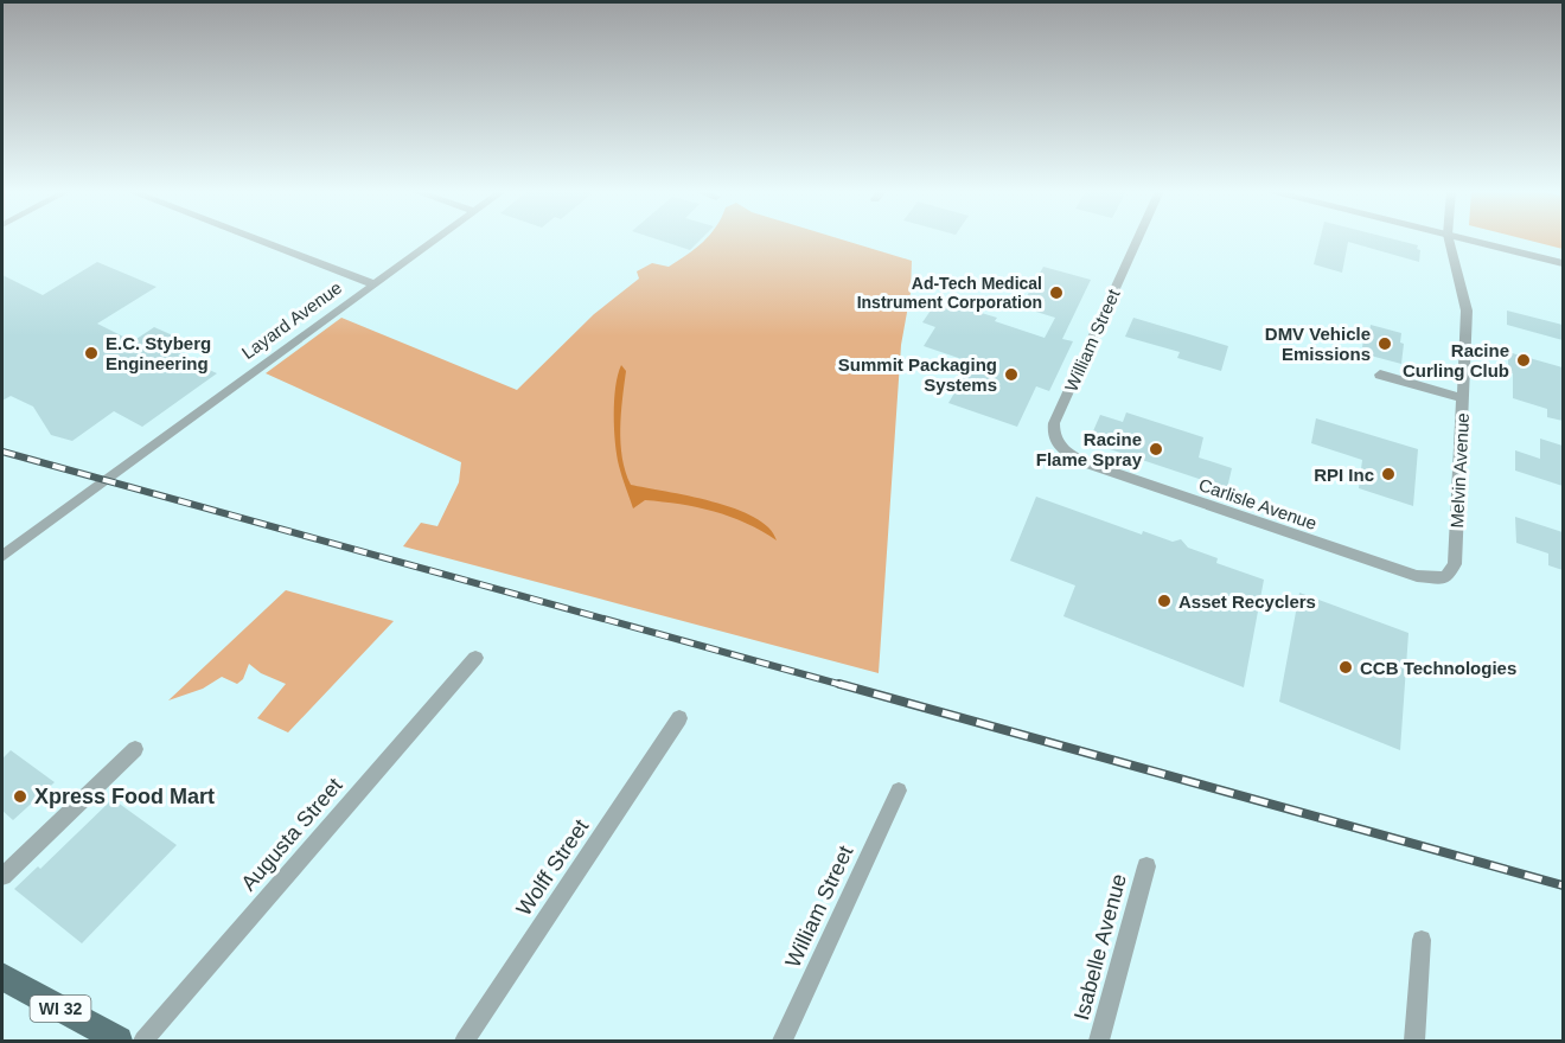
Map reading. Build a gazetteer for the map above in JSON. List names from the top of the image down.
{
  "streets": {
    "main road": ["WI 32"],
    "street": [
      "Layard Avenue",
      "William Street",
      "Melvin Avenue",
      "Carlisle Avenue",
      "Augusta Street",
      "Wolff Street",
      "Isabelle Avenue"
    ]
  },
  "crossings": [
    ["William Street", "Carlisle Avenue"],
    ["Melvin Avenue", "Carlisle Avenue"]
  ],
  "places": [
    "Ad-Tech Medical Instrument Corporation",
    "DMV Vehicle Emissions",
    "E.C. Styberg Engineering",
    "Racine Curling Club",
    "Summit Packaging Systems",
    "Racine Flame Spray",
    "RPI Inc",
    "Asset Recyclers",
    "CCB Technologies",
    "Xpress Food Mart"
  ]
}
